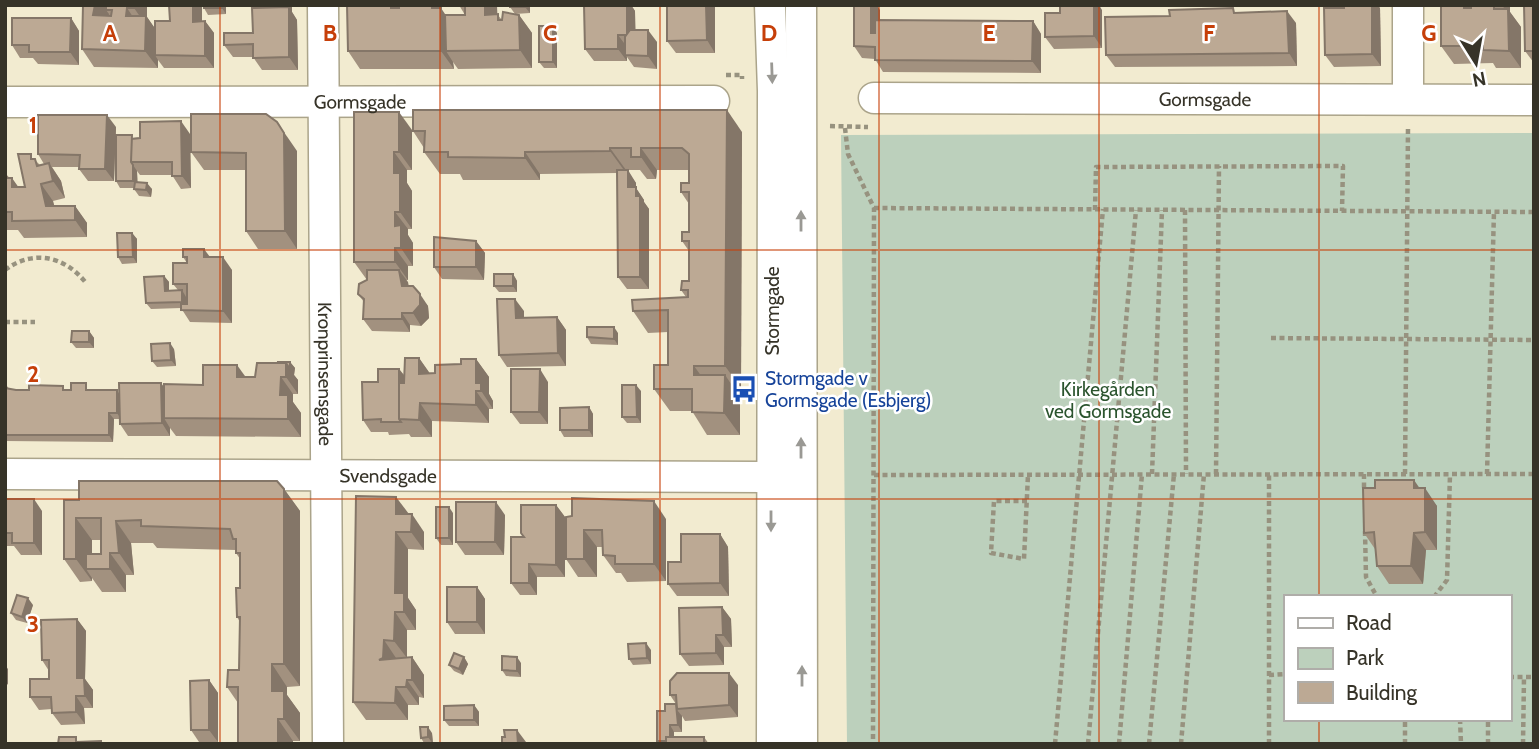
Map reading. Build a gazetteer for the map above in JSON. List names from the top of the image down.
{
  "streets": {
    "street": [
      "Gormsgade",
      "Stormgade",
      "Kronprinsensgade",
      "Svendsgade"
    ]
  },
  "crossings": [
    ["Gormsgade", "Kronprinsensgade"],
    ["Stormgade", "Svendsgade"],
    ["Kronprinsensgade", "Svendsgade"]
  ],
  "parks": ["Kirkegården ved Gormsgade"],
  "places": {
    "bus stop": ["Stormgade v Gormsgade (Esbjerg)"]
  },
  "legend": ["Road", "Park", "Building"],
  "north": "bottom",
  "grid": {
    "columns": [
      "A",
      "B",
      "C",
      "D",
      "E",
      "F",
      "G"
    ],
    "rows": ["1", "2", "3"]
  }
}
